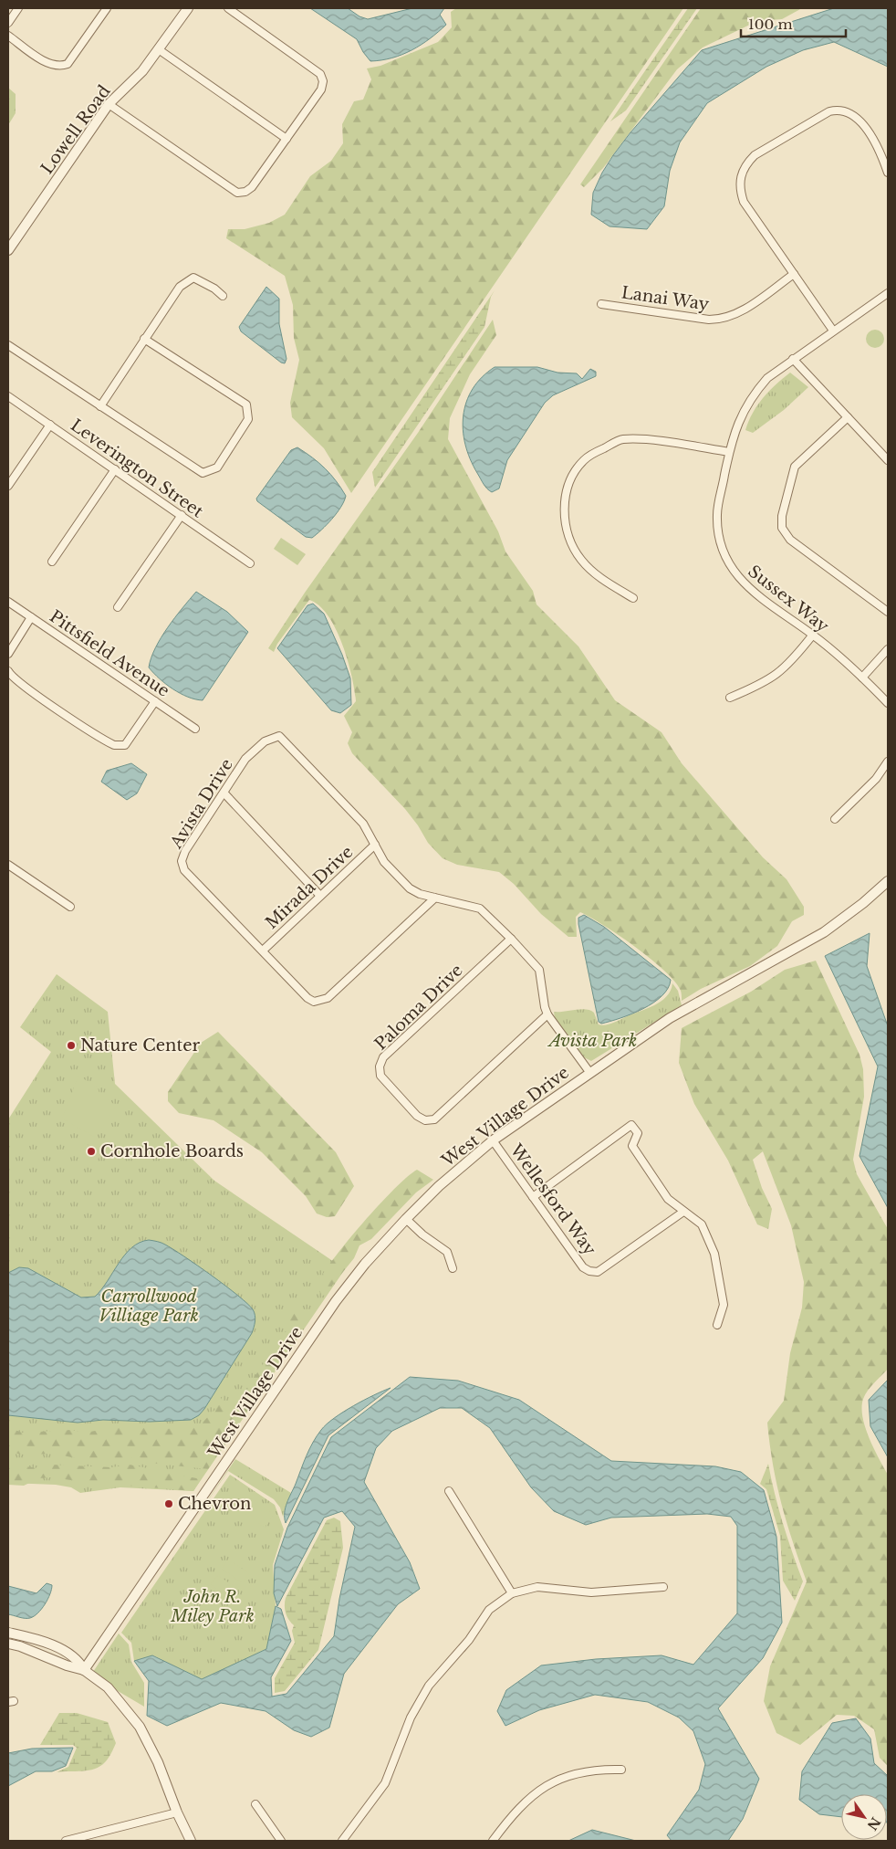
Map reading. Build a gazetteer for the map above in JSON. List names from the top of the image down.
{
  "streets": {
    "street": [
      "Lowell Road",
      "Lanai Way",
      "Leverington Street",
      "Sussex Way",
      "Pittsfield Avenue",
      "Avista Drive",
      "Mirada Drive",
      "Paloma Drive",
      "West Village Drive",
      "Wellesford Way"
    ]
  },
  "crossings": [
    ["Avista Drive", "Mirada Drive"],
    ["Avista Drive", "Paloma Drive"],
    ["Avista Drive", "West Village Drive"],
    ["West Village Drive", "Wellesford Way"]
  ],
  "parks": ["Avista Park", "Carrollwood Villiage Park", "John R. Miley Park"],
  "places": ["Nature Center", "Cornhole Boards", "Chevron"],
  "scale_bar": "100 m",
  "north": "bottom right"
}
